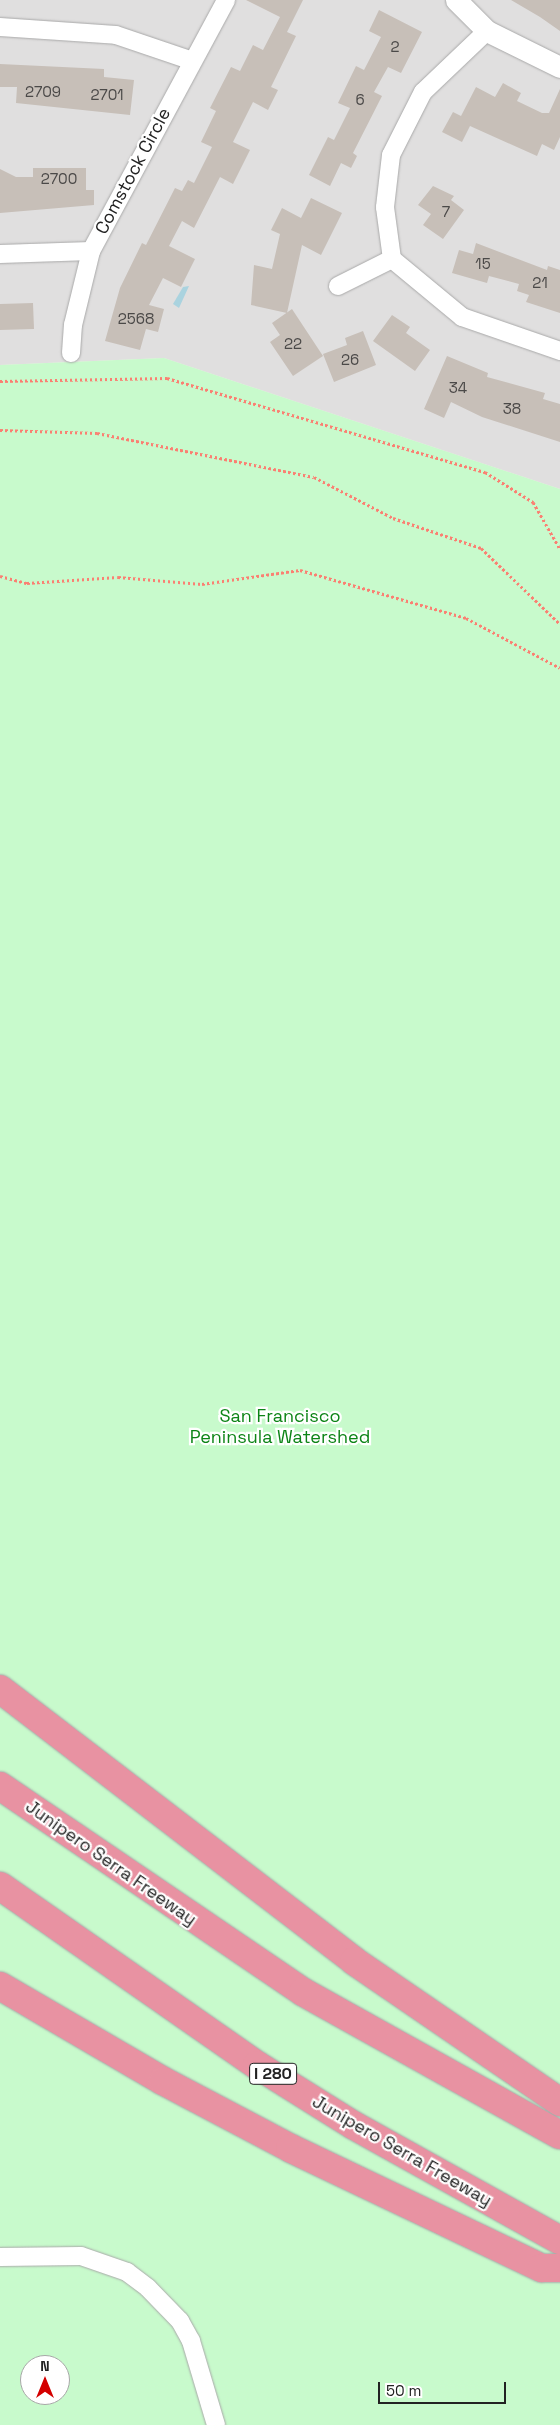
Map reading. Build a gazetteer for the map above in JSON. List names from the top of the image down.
{
  "streets": {
    "highway": ["Junipero Serra Freeway", "I 280"],
    "street": ["Comstock Circle"]
  },
  "parks": ["San Francisco Peninsula Watershed"],
  "house_numbers": [
    "2",
    "2709",
    "2701",
    "6",
    "2700",
    "7",
    "15",
    "21",
    "2568",
    "22",
    "26",
    "34",
    "38"
  ],
  "scale_bar": "50 m",
  "north": "top"
}
